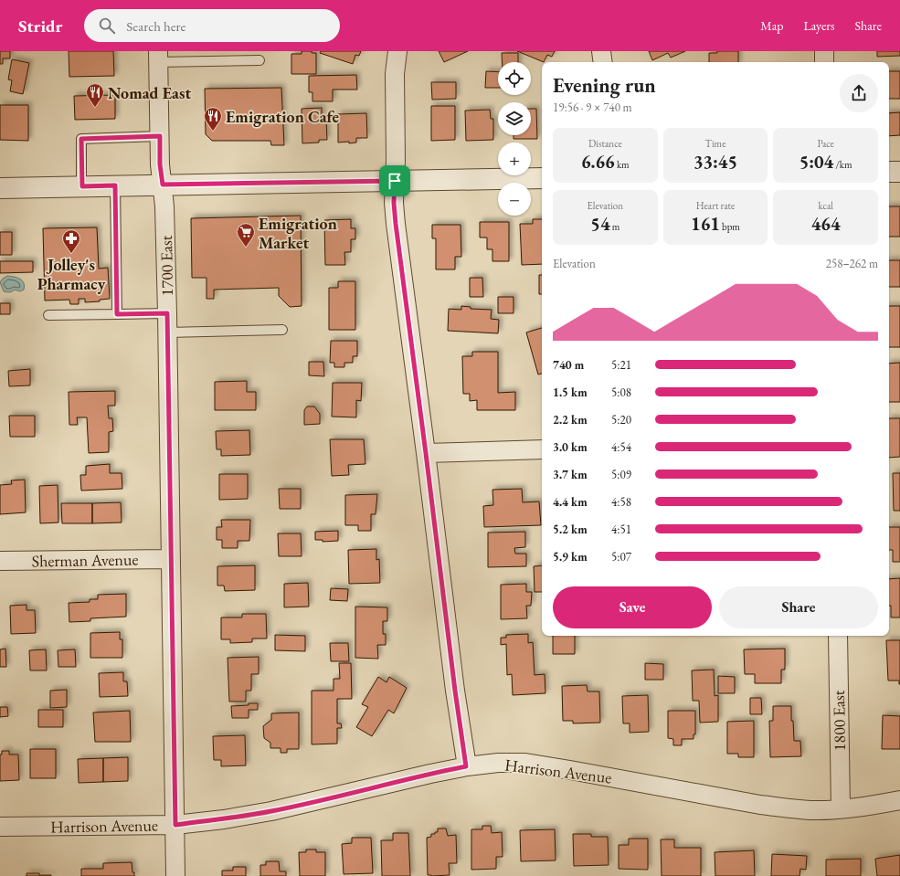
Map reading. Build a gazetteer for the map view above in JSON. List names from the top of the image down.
{
  "streets": {
    "street": [
      "1700 East",
      "Sherman Avenue",
      "1800 East",
      "Harrison Avenue"
    ]
  },
  "crossings": [
    ["1700 East", "Sherman Avenue"],
    ["1700 East", "Harrison Avenue"],
    ["1800 East", "Harrison Avenue"]
  ],
  "places": {
    "restaurant": ["Nomad East", "Emigration Cafe"],
    "supermarket": ["Emigration Market"],
    "pharmacy": ["Jolley's Pharmacy"]
  },
  "page": {
    "header": "Stridr",
    "search": "Search here",
    "nav": ["Map", "Layers", "Share"],
    "map_buttons": ["+", "−"],
    "heading": ["Evening run", "19:56 · 9 × 740 m"],
    "stats": [
      ["Distance", "6.66 km"],
      ["Time", "33:45"],
      ["Pace", "5:04 /km"],
      ["Elevation", "54 m"],
      ["Heart rate", "161 bpm"],
      ["kcal", "464"]
    ],
    "chart": ["Elevation", "258–262 m"],
    "list": [
      {
        "name": "740 m",
        "note": "5:21"
      },
      {
        "name": "1.5 km",
        "note": "5:08"
      },
      {
        "name": "2.2 km",
        "note": "5:20"
      },
      {
        "name": "3.0 km",
        "note": "4:54"
      },
      {
        "name": "3.7 km",
        "note": "5:09"
      },
      {
        "name": "4.4 km",
        "note": "4:58"
      },
      {
        "name": "5.2 km",
        "note": "4:51"
      },
      {
        "name": "5.9 km",
        "note": "5:07"
      }
    ],
    "buttons": ["Save", "Share"]
  }
}
